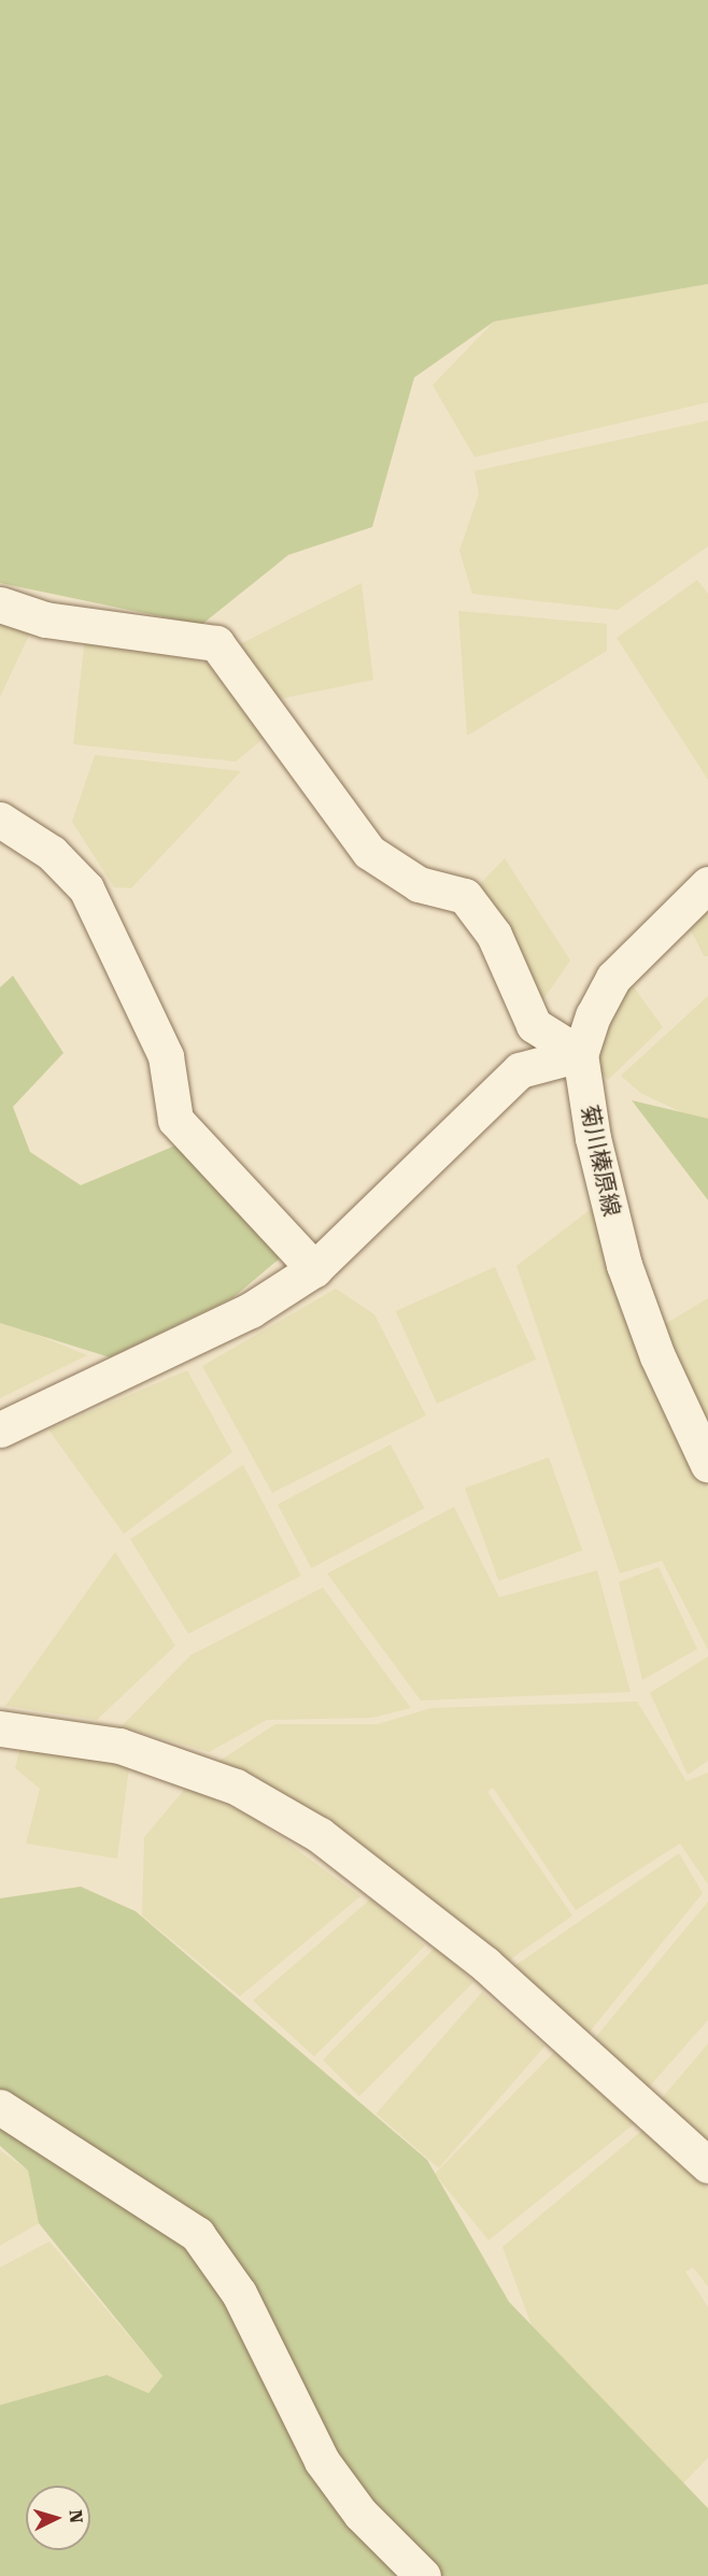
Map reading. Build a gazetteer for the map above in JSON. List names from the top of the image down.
{
  "streets": {
    "street": ["菊川榛原線"]
  },
  "north": "right"
}
